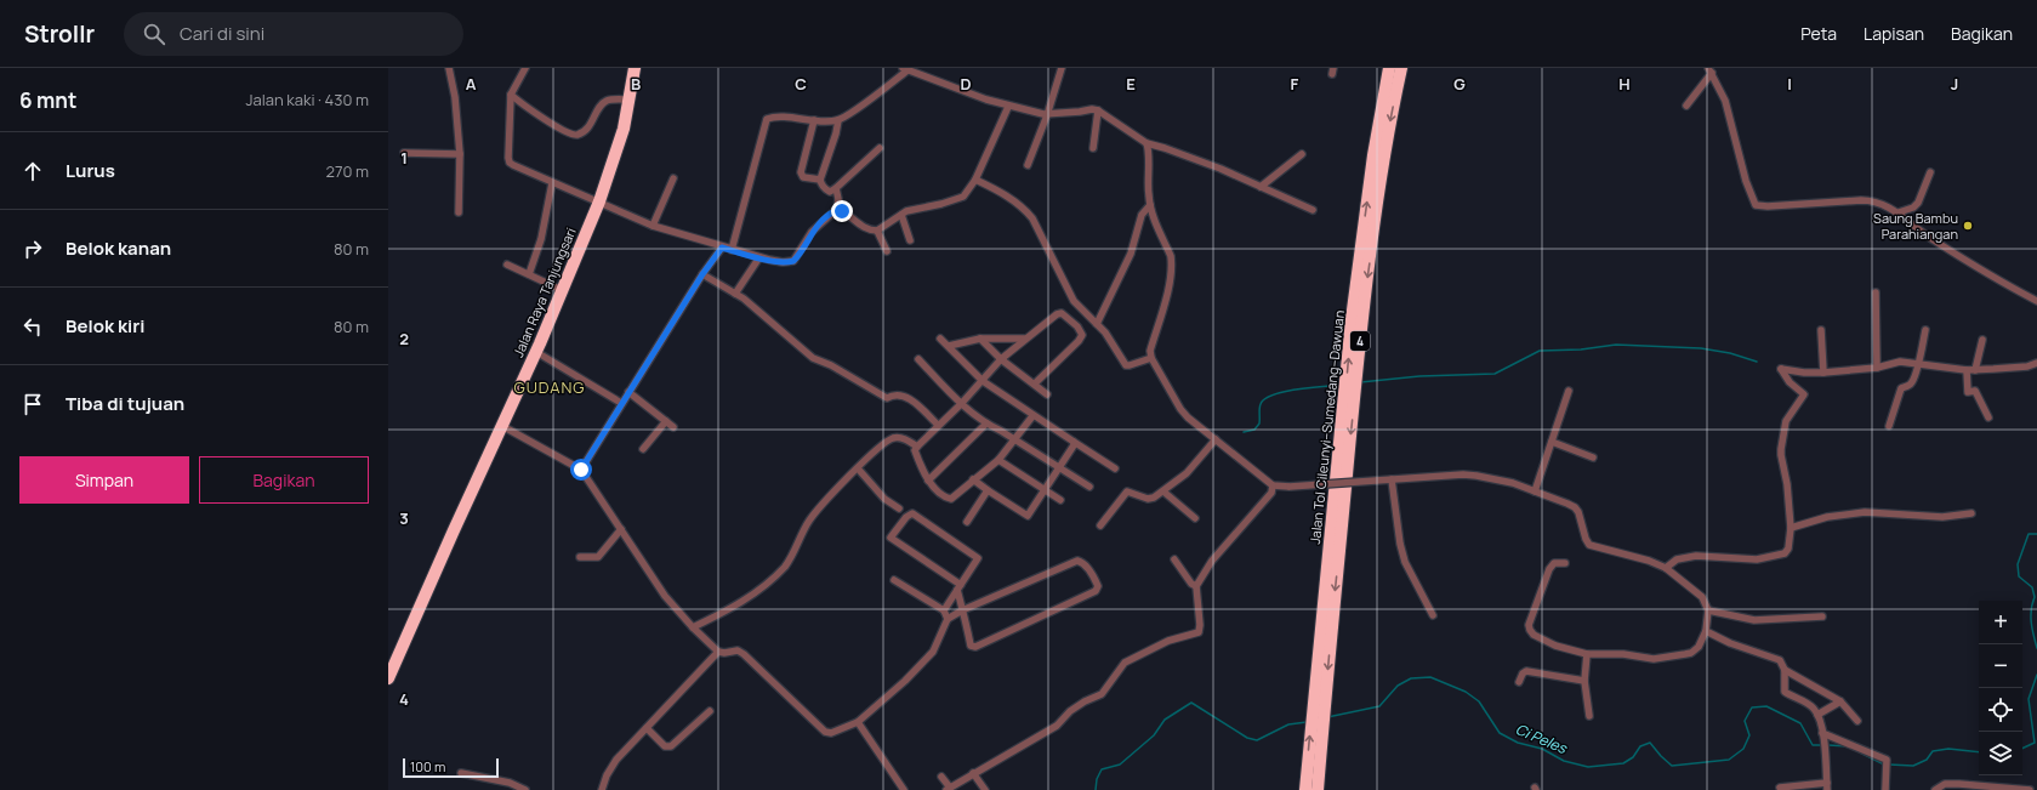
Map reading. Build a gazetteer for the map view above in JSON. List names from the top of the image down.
{
  "streets": {
    "highway": ["Jalan Raya Tanjungsari", "4", "Jalan Tol Cileunyi–Sumedang–Dawuan"]
  },
  "districts": ["GUDANG"],
  "water": ["Ci Peles"],
  "places": ["Saung Bambu Parahiangan"],
  "scale_bar": "100 m",
  "page": {
    "header": "Strollr",
    "search": "Cari di sini",
    "nav": ["Peta", "Lapisan", "Bagikan"],
    "heading": ["6 mnt", "Jalan kaki · 430 m"],
    "list": [
      ["Lurus", "270 m"],
      ["Belok kanan", "80 m"],
      ["Belok kiri", "80 m"],
      "Tiba di tujuan"
    ],
    "buttons": ["Simpan", "Bagikan"],
    "map_buttons": ["+", "−"],
    "scale": "100 m"
  },
  "grid": {
    "columns": [
      "A",
      "B",
      "C",
      "D",
      "E",
      "F",
      "G",
      "H",
      "I",
      "J"
    ],
    "rows": [
      "1",
      "2",
      "3",
      "4"
    ]
  }
}
